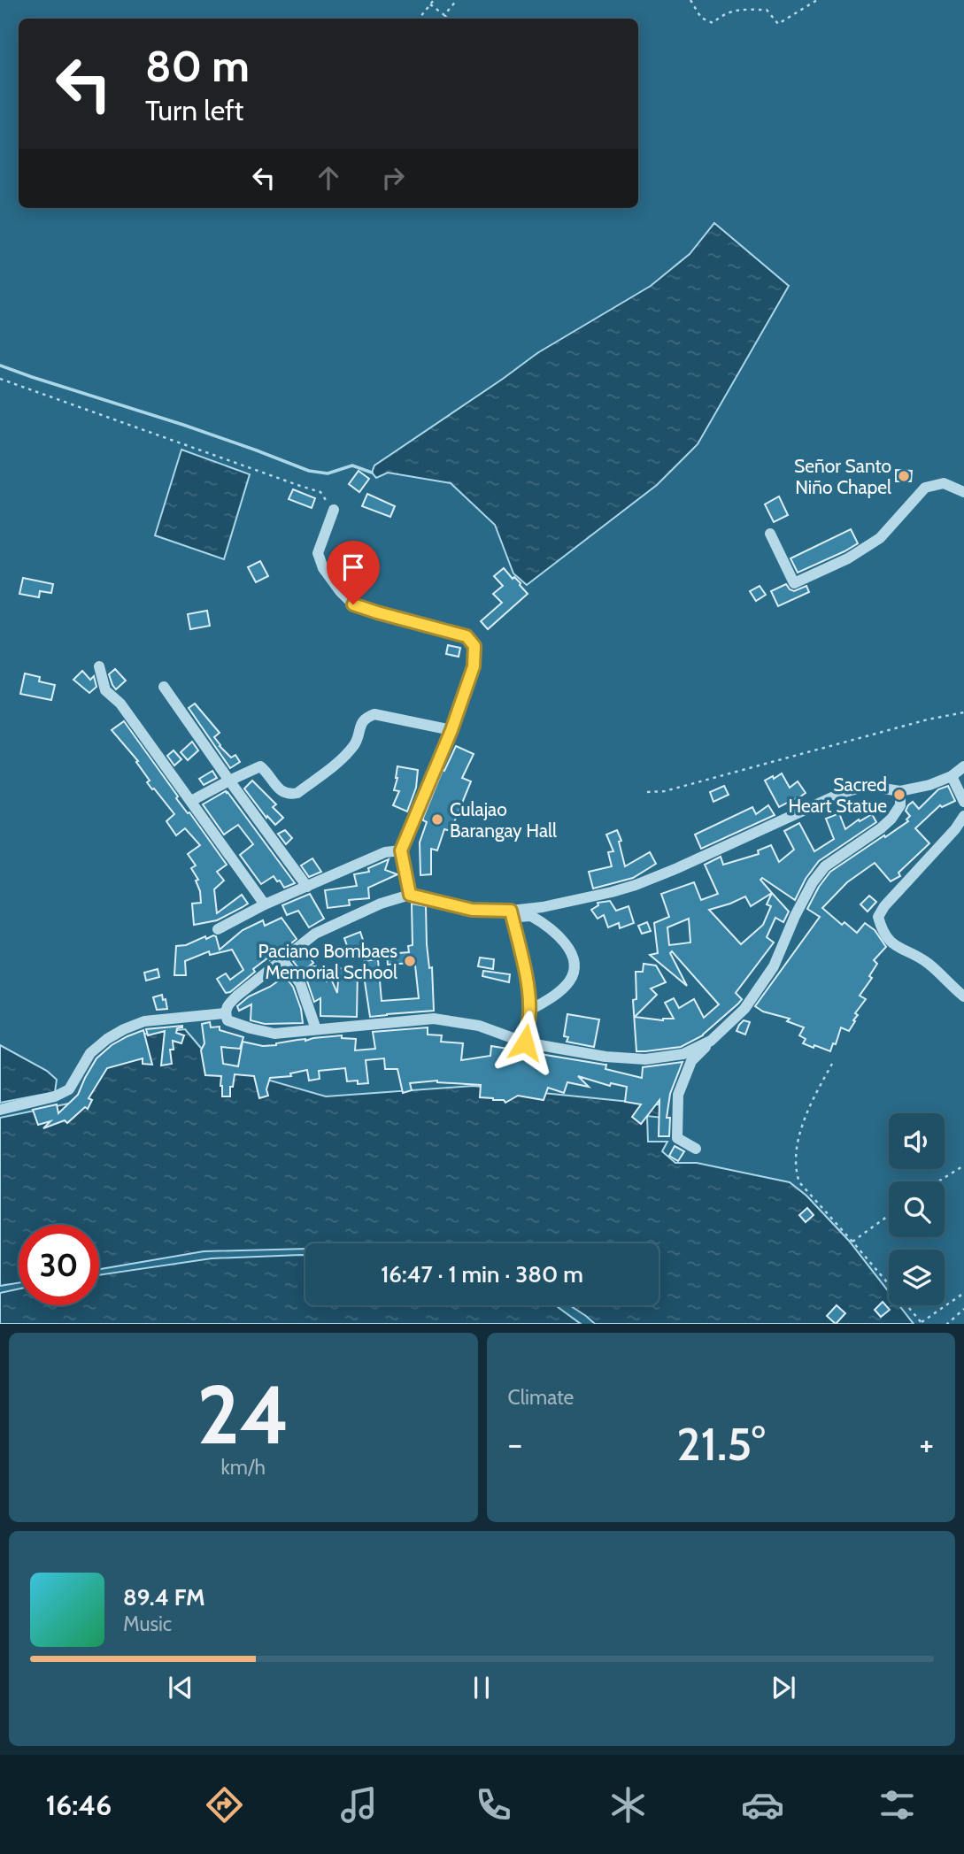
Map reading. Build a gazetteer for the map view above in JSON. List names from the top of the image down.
{
  "places": [
    "Señor Santo Niño Chapel",
    "Sacred Heart Statue",
    "Culajao Barangay Hall",
    "Paciano Bombaes Memorial School"
  ],
  "page": {
    "turn": ["80 m", "Turn left"],
    "limit": "30",
    "trip": "16:47 · 1 min · 380 m",
    "tile": [
      ["24", "km/h"],
      "Climate"
    ],
    "heat": ["−", "21.5°", "+"],
    "song": ["89.4 FM", "Music"],
    "tabs": "16:46"
  }
}
